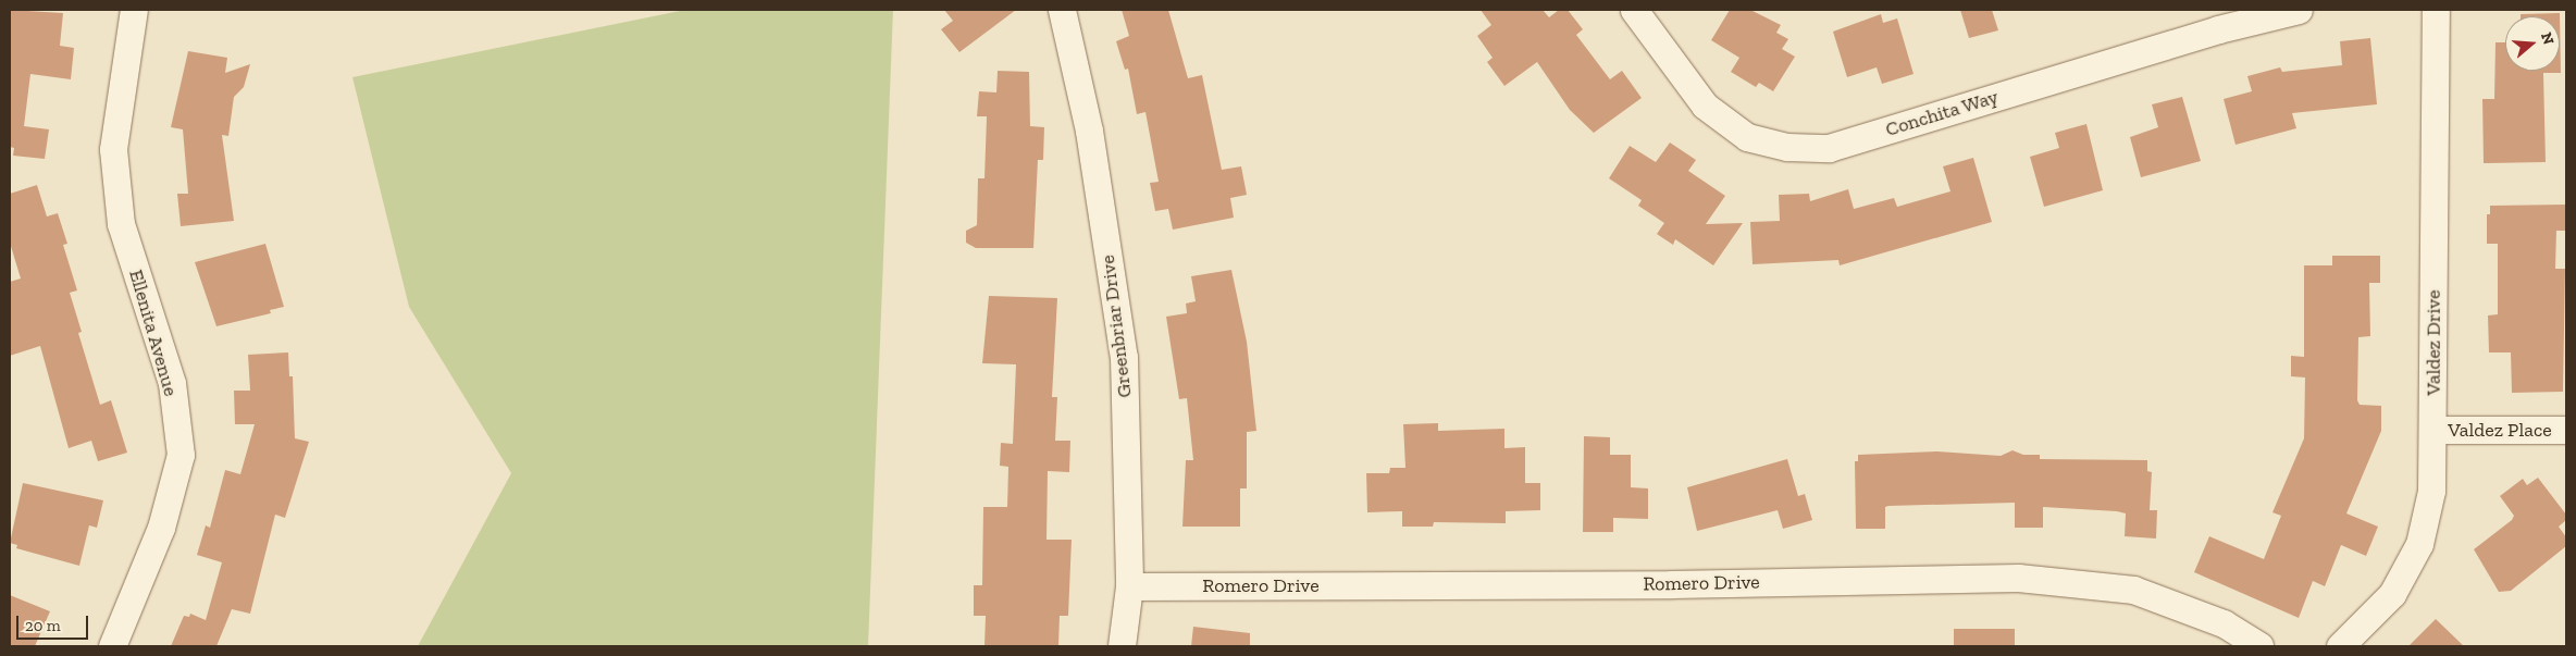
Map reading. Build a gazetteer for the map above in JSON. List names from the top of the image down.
{
  "streets": {
    "street": [
      "Conchita Way",
      "Greenbriar Drive",
      "Ellenita Avenue",
      "Valdez Drive",
      "Valdez Place",
      "Romero Drive"
    ]
  },
  "crossings": [
    ["Greenbriar Drive", "Romero Drive"],
    ["Valdez Drive", "Valdez Place"]
  ],
  "scale_bar": "20 m",
  "north": "right"
}
